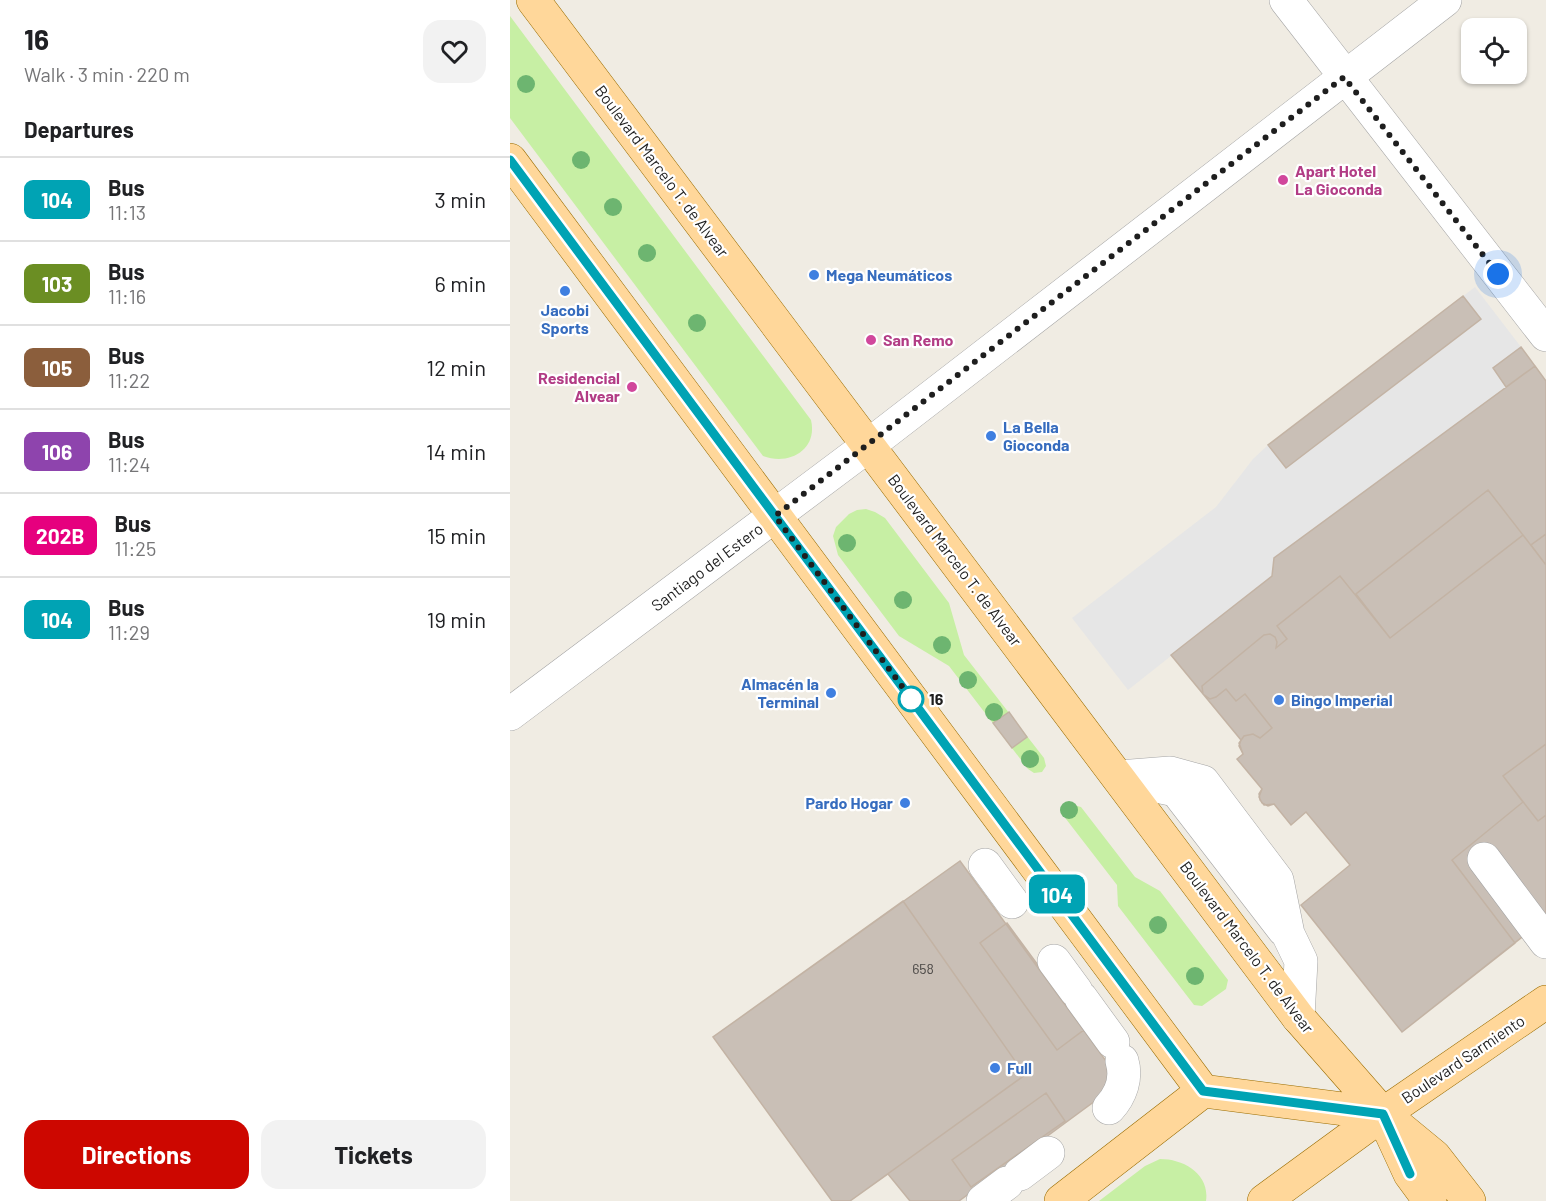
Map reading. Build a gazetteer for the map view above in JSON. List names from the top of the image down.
{
  "streets": {
    "main road": ["Boulevard Marcelo T. de Alvear", "Boulevard Sarmiento"],
    "street": ["Santiago del Estero"]
  },
  "crossings": [
    ["Boulevard Marcelo T. de Alvear", "Santiago del Estero"],
    ["Boulevard Marcelo T. de Alvear", "Boulevard Sarmiento"]
  ],
  "places": [
    "Apart Hotel La Gioconda",
    "Mega Neumáticos",
    "Jacobi Sports",
    "San Remo",
    "Residencial Alvear",
    "La Bella Gioconda",
    "Almacén la Terminal",
    "16",
    "Bingo Imperial",
    "Pardo Hogar",
    "Full"
  ],
  "lines": ["bus line 104"],
  "house_numbers": ["658"],
  "page": {
    "heading": [
      ["16", "Walk · 3 min · 220 m"],
      "Departures"
    ],
    "on_map": "104",
    "list": [
      {
        "mark": "104",
        "name": "Bus",
        "note": "11:13",
        "value": "3 min"
      },
      {
        "mark": "103",
        "name": "Bus",
        "note": "11:16",
        "value": "6 min"
      },
      {
        "mark": "105",
        "name": "Bus",
        "note": "11:22",
        "value": "12 min"
      },
      {
        "mark": "106",
        "name": "Bus",
        "note": "11:24",
        "value": "14 min"
      },
      {
        "mark": "202B",
        "name": "Bus",
        "note": "11:25",
        "value": "15 min"
      },
      {
        "mark": "104",
        "name": "Bus",
        "note": "11:29",
        "value": "19 min"
      }
    ],
    "buttons": ["Directions", "Tickets"]
  }
}
